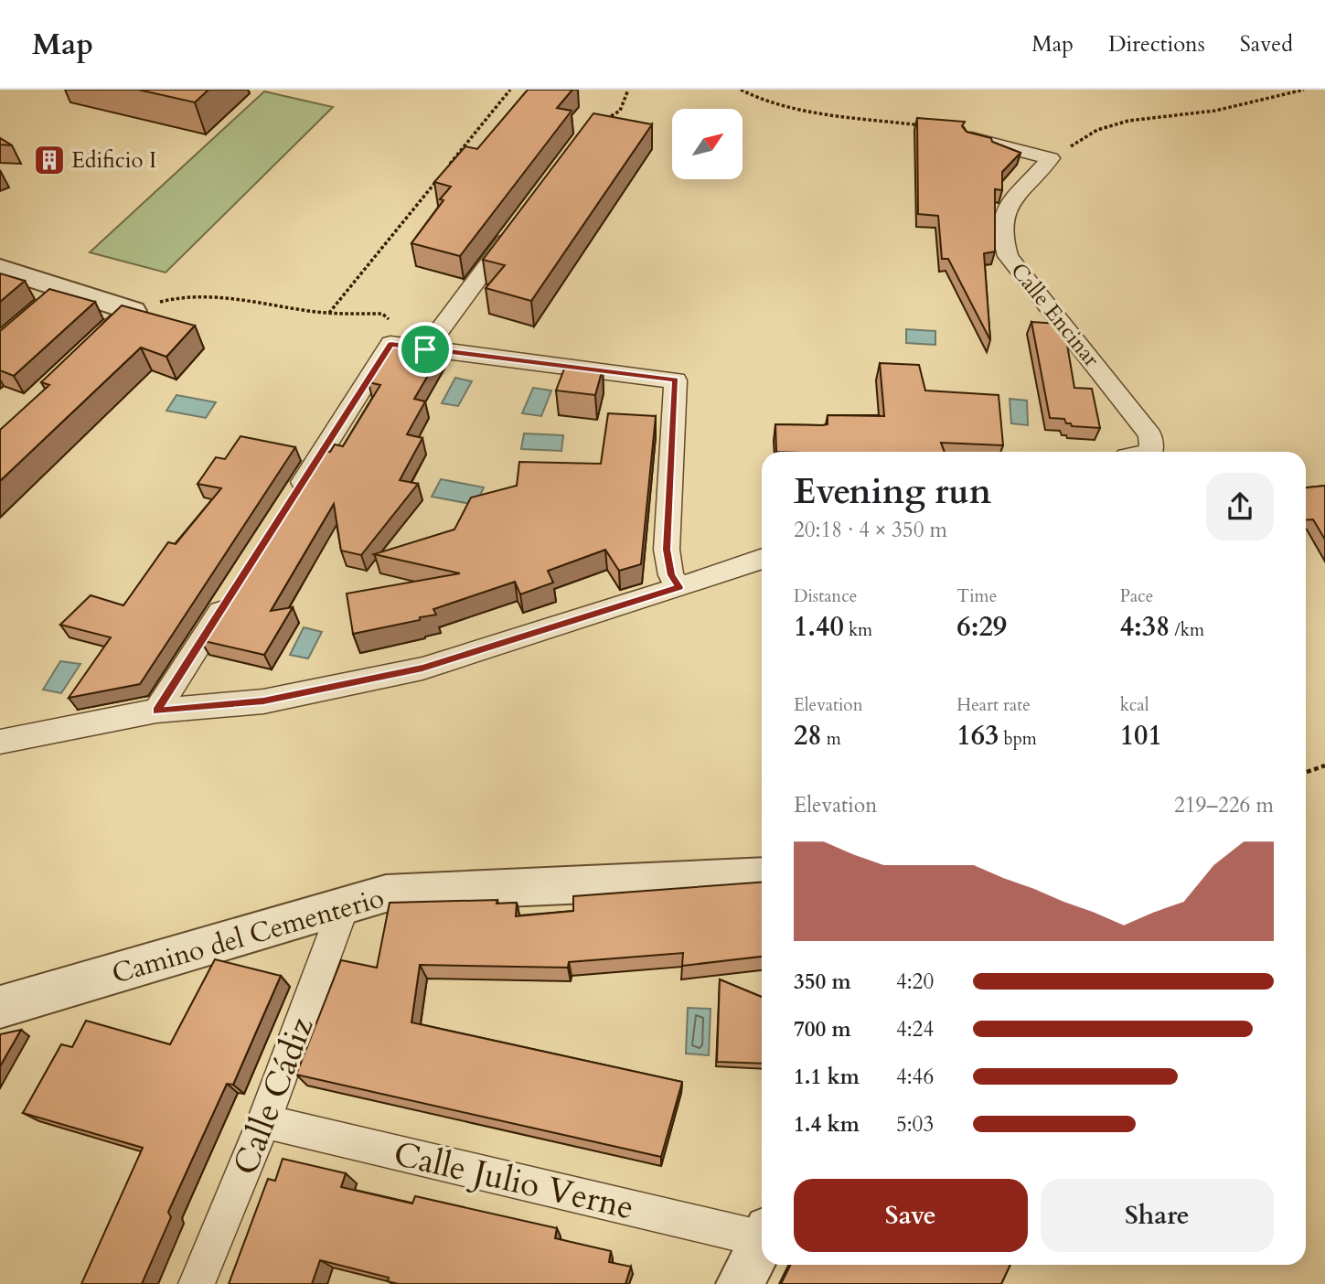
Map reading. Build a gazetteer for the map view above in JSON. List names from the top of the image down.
{
  "streets": {
    "street": [
      "Calle Encinar",
      "Camino del Cementerio",
      "Calle Cádiz",
      "Calle Julio Verne"
    ]
  },
  "crossings": [
    ["Camino del Cementerio", "Calle Cádiz"],
    ["Calle Cádiz", "Calle Julio Verne"]
  ],
  "places": {
    "building": ["Edificio I"]
  },
  "north": "top right",
  "page": {
    "header": "Map",
    "nav": ["Map", "Directions", "Saved"],
    "heading": ["Evening run", "20:18 · 4 × 350 m"],
    "stats": [
      ["Distance", "1.40 km"],
      ["Time", "6:29"],
      ["Pace", "4:38 /km"],
      ["Elevation", "28 m"],
      ["Heart rate", "163 bpm"],
      ["kcal", "101"]
    ],
    "chart": ["Elevation", "219–226 m"],
    "list": [
      {
        "name": "350 m",
        "note": "4:20"
      },
      {
        "name": "700 m",
        "note": "4:24"
      },
      {
        "name": "1.1 km",
        "note": "4:46"
      },
      {
        "name": "1.4 km",
        "note": "5:03"
      }
    ],
    "buttons": ["Save", "Share"]
  }
}
